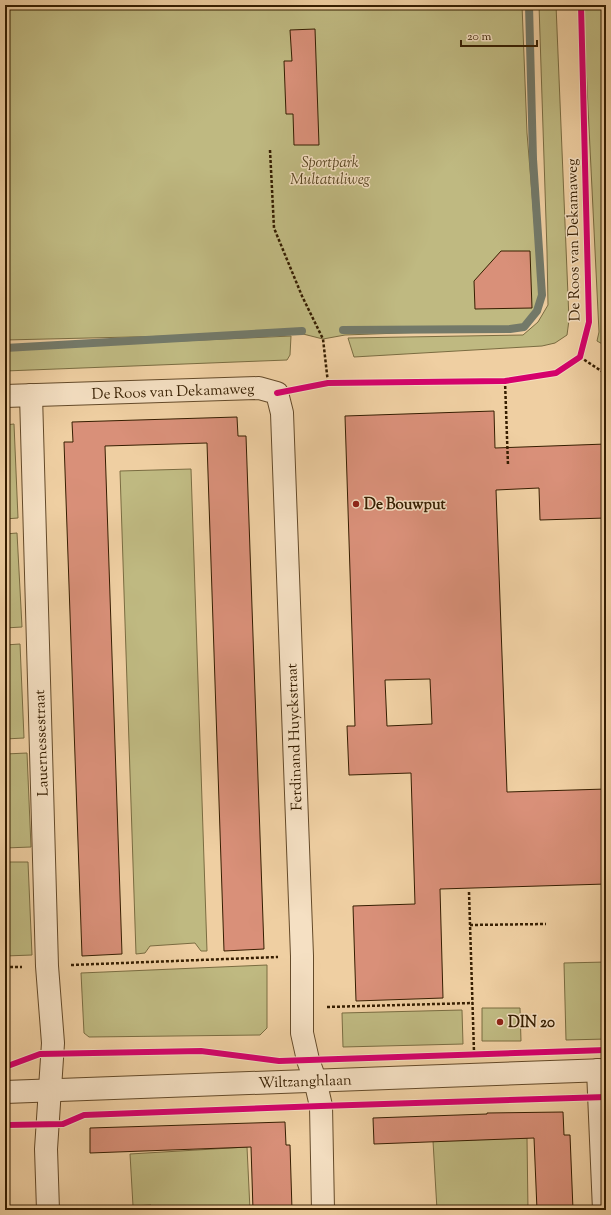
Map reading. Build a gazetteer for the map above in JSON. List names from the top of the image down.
{
  "streets": {
    "street": [
      "De Roos van Dekamaweg",
      "Ferdinand Huyckstraat",
      "Lauernessestraat",
      "Wiltzanghlaan"
    ]
  },
  "crossings": [
    ["De Roos van Dekamaweg", "Ferdinand Huyckstraat"],
    ["De Roos van Dekamaweg", "Lauernessestraat"],
    ["Ferdinand Huyckstraat", "Wiltzanghlaan"],
    ["Lauernessestraat", "Wiltzanghlaan"]
  ],
  "parks": ["Sportpark Multatuliweg"],
  "places": ["De Bouwput", "DIN 20"],
  "scale_bar": "20 m"
}
